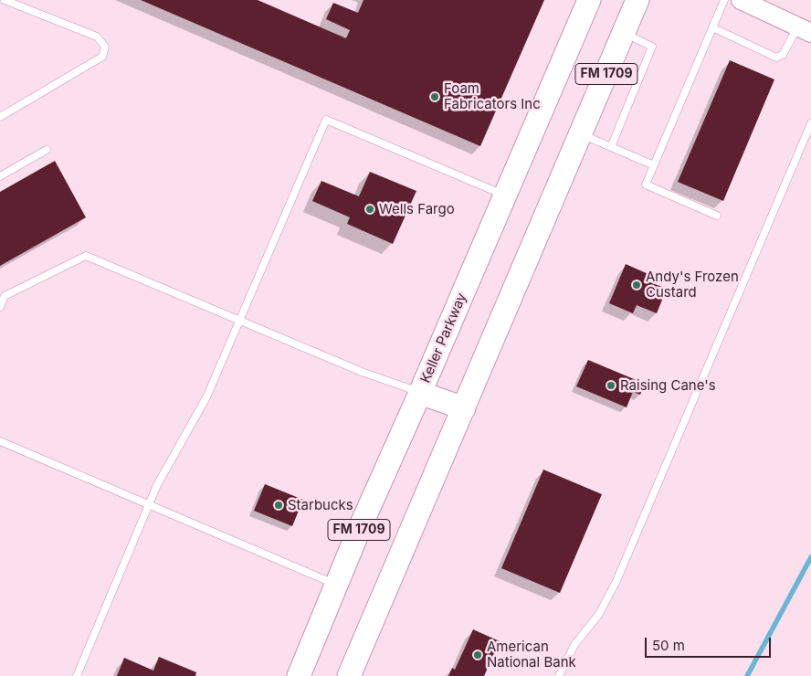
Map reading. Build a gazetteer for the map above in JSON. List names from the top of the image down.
{
  "streets": {
    "main road": ["FM 1709", "Keller Parkway"]
  },
  "places": [
    "Foam Fabricators Inc",
    "Wells Fargo",
    "Andy's Frozen Custard",
    "Raising Cane's",
    "Starbucks",
    "American National Bank"
  ],
  "scale_bar": "50 m"
}
